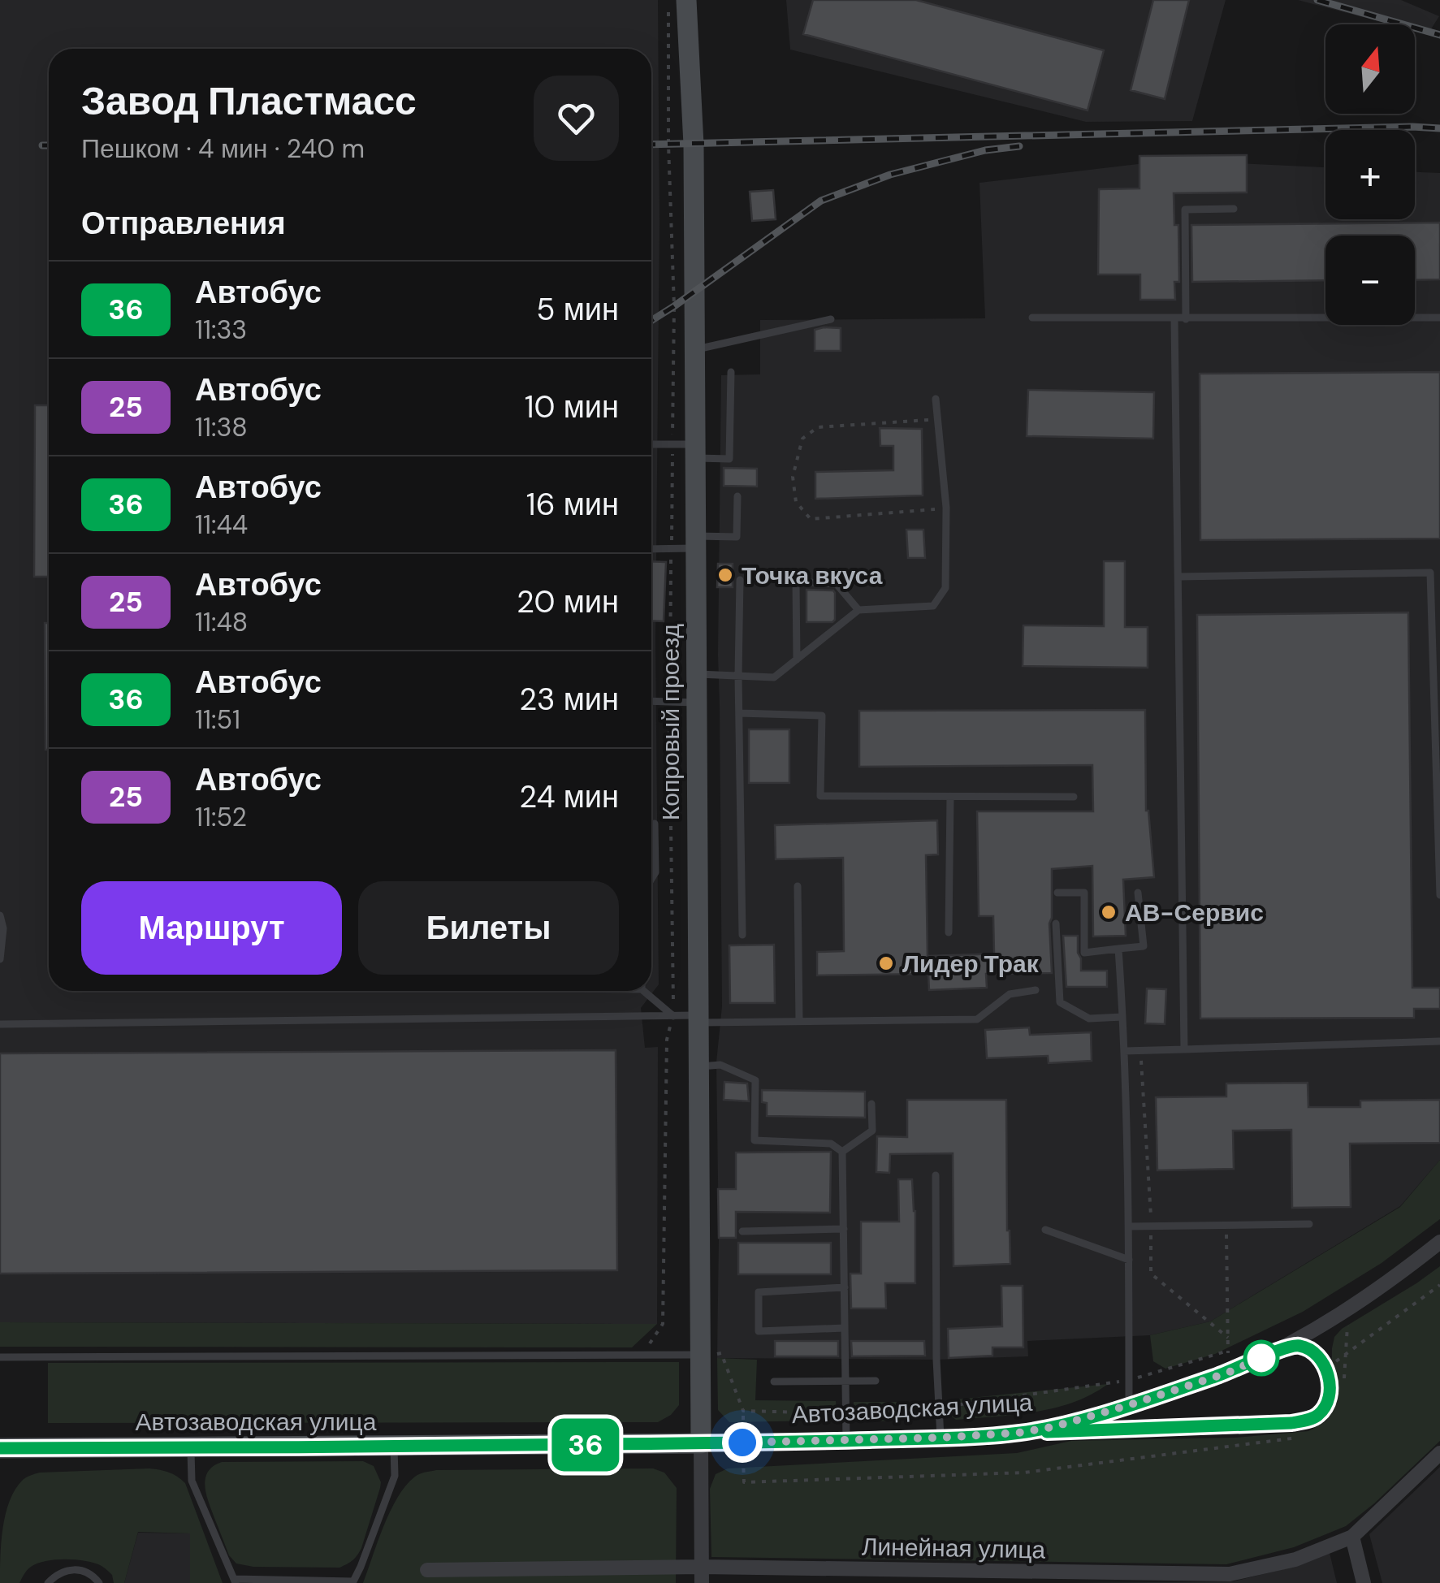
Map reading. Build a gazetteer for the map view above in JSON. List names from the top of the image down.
{
  "streets": {
    "main road": ["Копровый проезд", "Автозаводская улица"],
    "street": ["Линейная улица"]
  },
  "crossings": [
    ["Копровый проезд", "Автозаводская улица"]
  ],
  "places": ["Точка вкуса", "АВ-Сервис", "Лидер Трак"],
  "lines": ["bus line 36"],
  "north": "top",
  "page": {
    "on_map": "36",
    "map_buttons": ["+", "−"],
    "heading": [
      ["Завод Пластмасс", "Пешком · 4 мин · 240 m"],
      "Отправления"
    ],
    "list": [
      {
        "mark": "36",
        "name": "Автобус",
        "note": "11:33",
        "value": "5 мин"
      },
      {
        "mark": "25",
        "name": "Автобус",
        "note": "11:38",
        "value": "10 мин"
      },
      {
        "mark": "36",
        "name": "Автобус",
        "note": "11:44",
        "value": "16 мин"
      },
      {
        "mark": "25",
        "name": "Автобус",
        "note": "11:48",
        "value": "20 мин"
      },
      {
        "mark": "36",
        "name": "Автобус",
        "note": "11:51",
        "value": "23 мин"
      },
      {
        "mark": "25",
        "name": "Автобус",
        "note": "11:52",
        "value": "24 мин"
      }
    ],
    "buttons": ["Маршрут", "Билеты"]
  }
}
